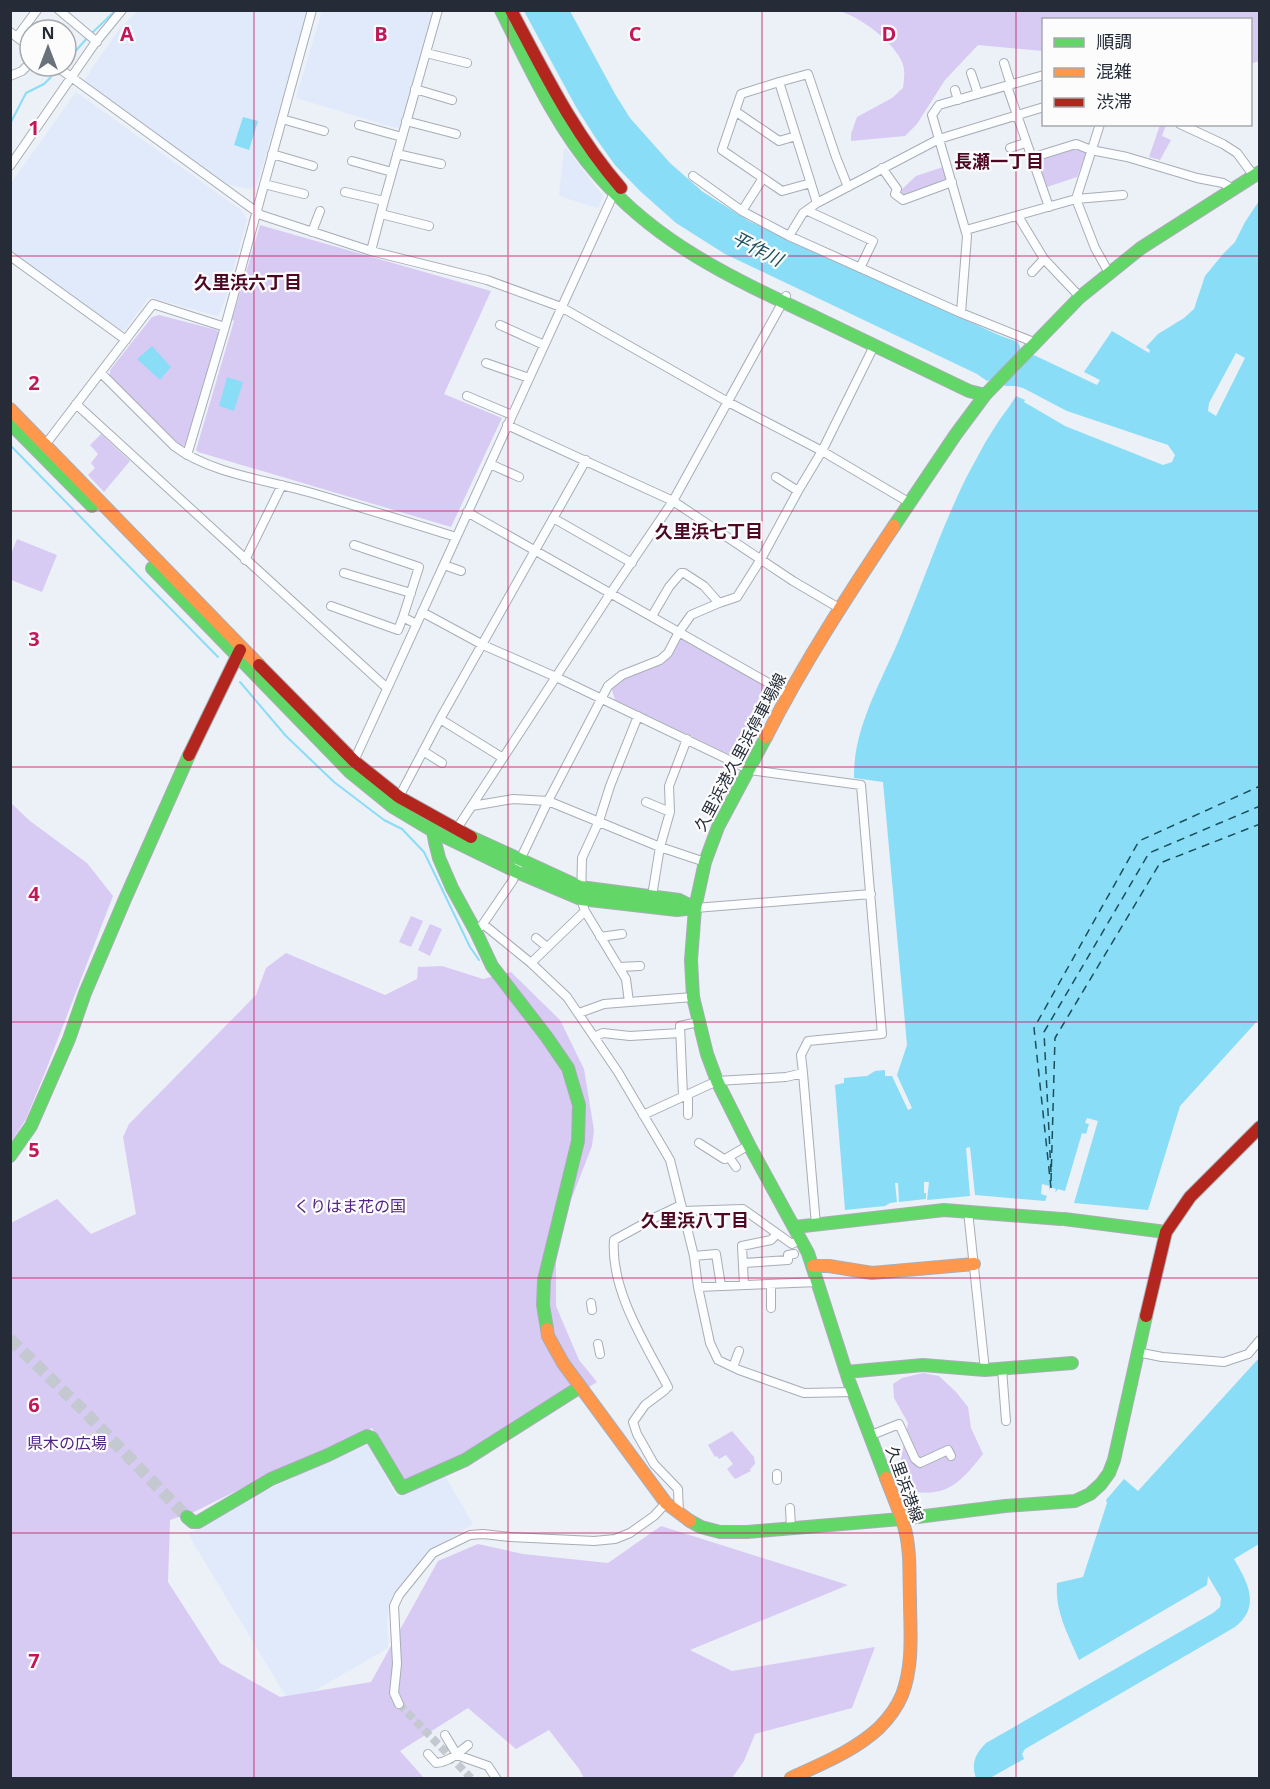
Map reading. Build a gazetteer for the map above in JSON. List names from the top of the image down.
{
  "streets": {
    "street": ["久里浜港久里浜停車場線", "久里浜港線"]
  },
  "crossings": [
    ["久里浜港久里浜停車場線", "久里浜港線"]
  ],
  "districts": [
    "長瀬一丁目",
    "久里浜六丁目",
    "久里浜七丁目",
    "久里浜八丁目"
  ],
  "water": ["平作川"],
  "parks": ["くりはま花の国", "県木の広場"],
  "legend": ["順調", "混雑", "渋滞"],
  "north": "top",
  "grid": {
    "columns": [
      "A",
      "B",
      "C",
      "D"
    ],
    "rows": [
      "1",
      "2",
      "3",
      "4",
      "5",
      "6",
      "7"
    ]
  }
}
